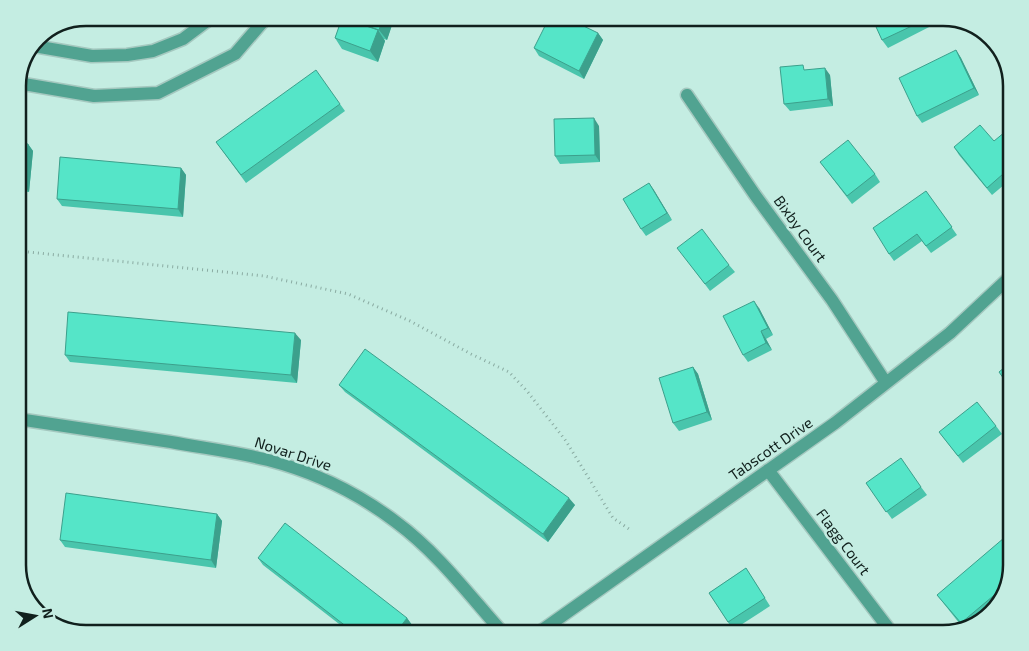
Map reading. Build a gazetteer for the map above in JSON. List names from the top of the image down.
{
  "streets": {
    "street": [
      "Bixby Court",
      "Tabscott Drive",
      "Novar Drive",
      "Flagg Court"
    ]
  },
  "crossings": [
    ["Bixby Court", "Tabscott Drive"],
    ["Tabscott Drive", "Flagg Court"]
  ],
  "north": "right"
}
